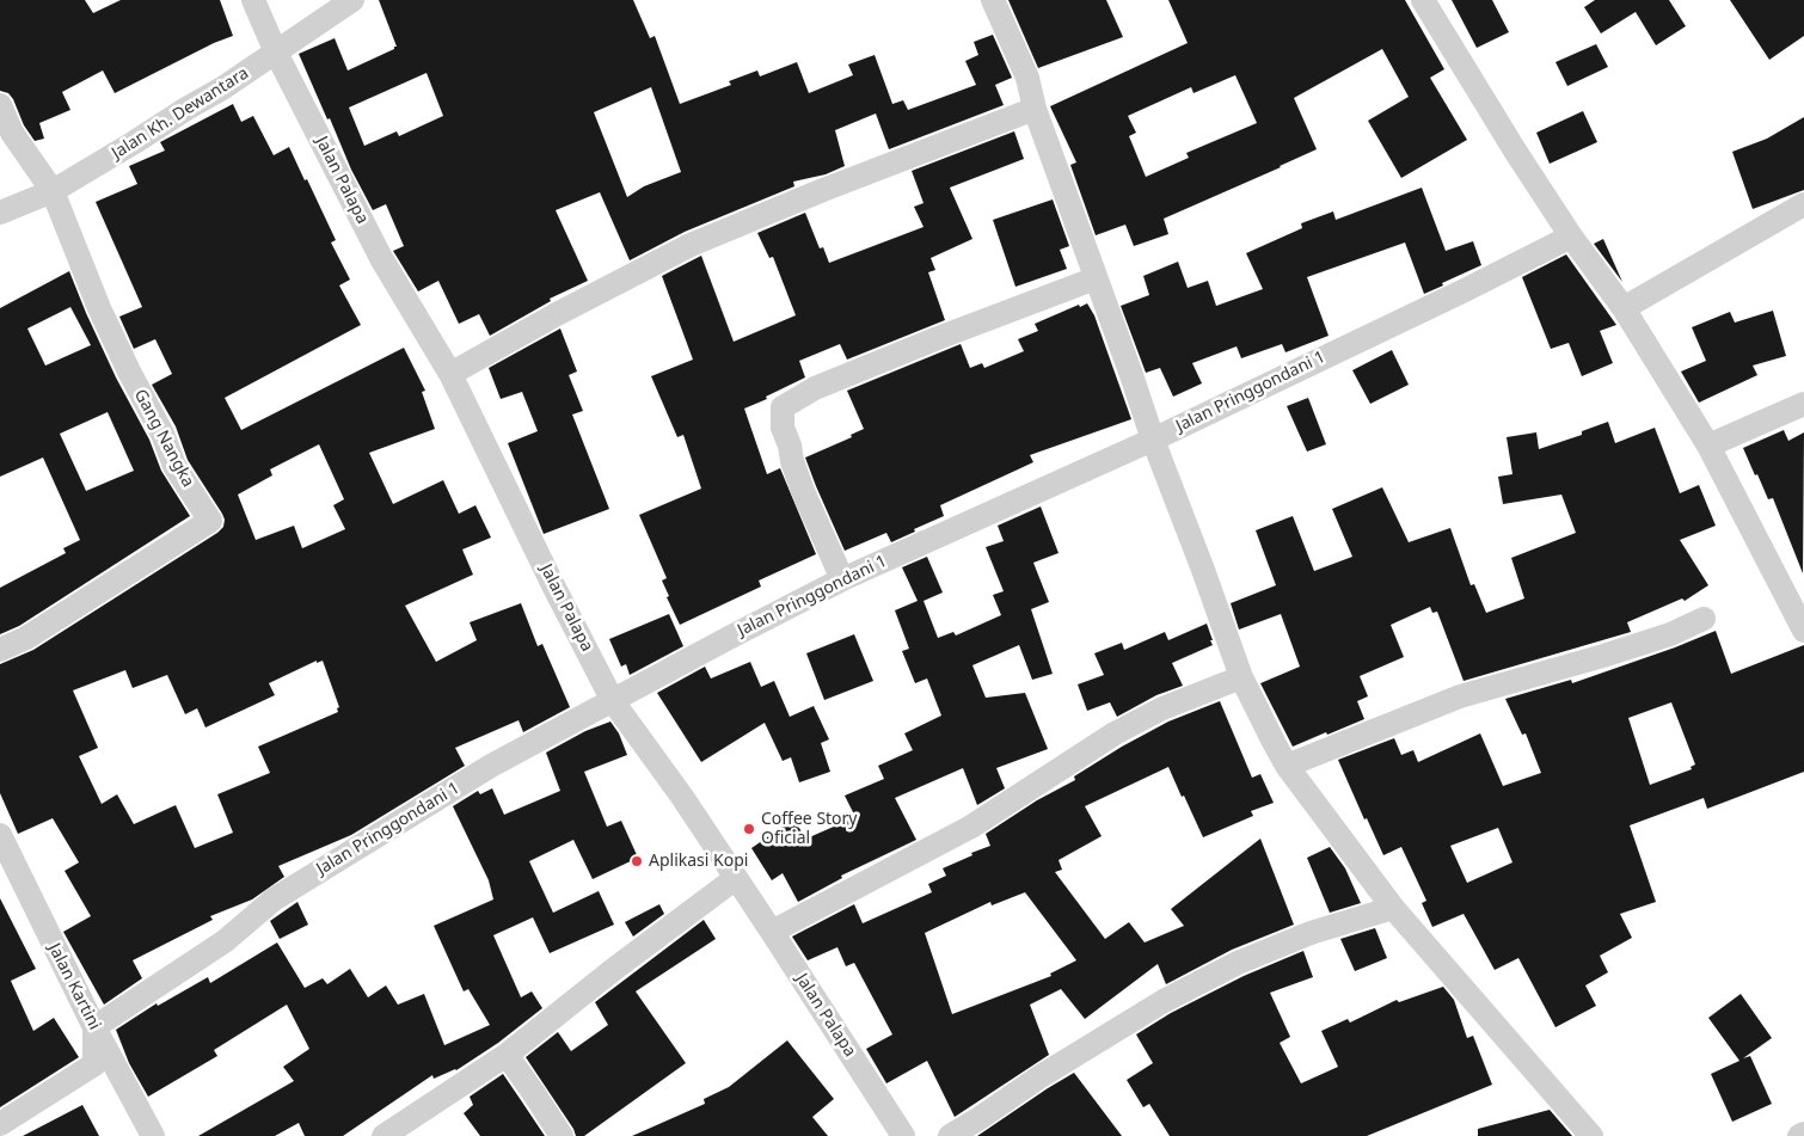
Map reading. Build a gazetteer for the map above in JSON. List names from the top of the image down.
{
  "streets": {
    "street": [
      "Jalan Kh. Dewantara",
      "Jalan Palapa",
      "Jalan Pringgondani 1",
      "Gang Nangka",
      "Jalan Kartini"
    ]
  },
  "crossings": [
    ["Jalan Kh. Dewantara", "Jalan Palapa"],
    ["Jalan Kh. Dewantara", "Gang Nangka"],
    ["Jalan Palapa", "Jalan Pringgondani 1"],
    ["Jalan Pringgondani 1", "Jalan Kartini"]
  ],
  "places": ["Coffee Story Oficial", "Aplikasi Kopi"]
}
